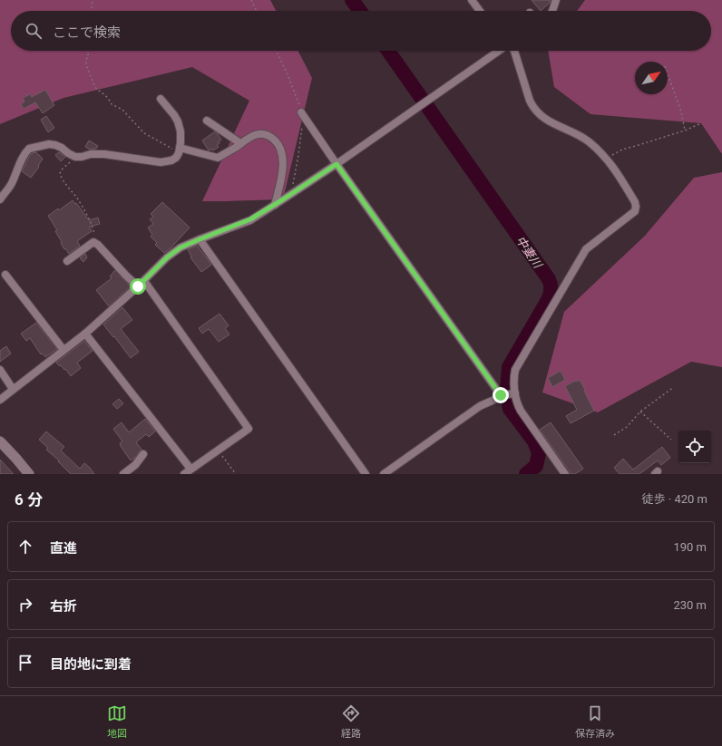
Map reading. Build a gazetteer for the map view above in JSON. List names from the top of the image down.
{
  "water": ["中妻川"],
  "north": "top right",
  "page": {
    "search": "ここで検索",
    "heading": ["6 分", "徒歩 · 420 m"],
    "list": [
      ["直進", "190 m"],
      ["右折", "230 m"],
      "目的地に到着"
    ],
    "nav": ["地図", "経路", "保存済み"]
  }
}
